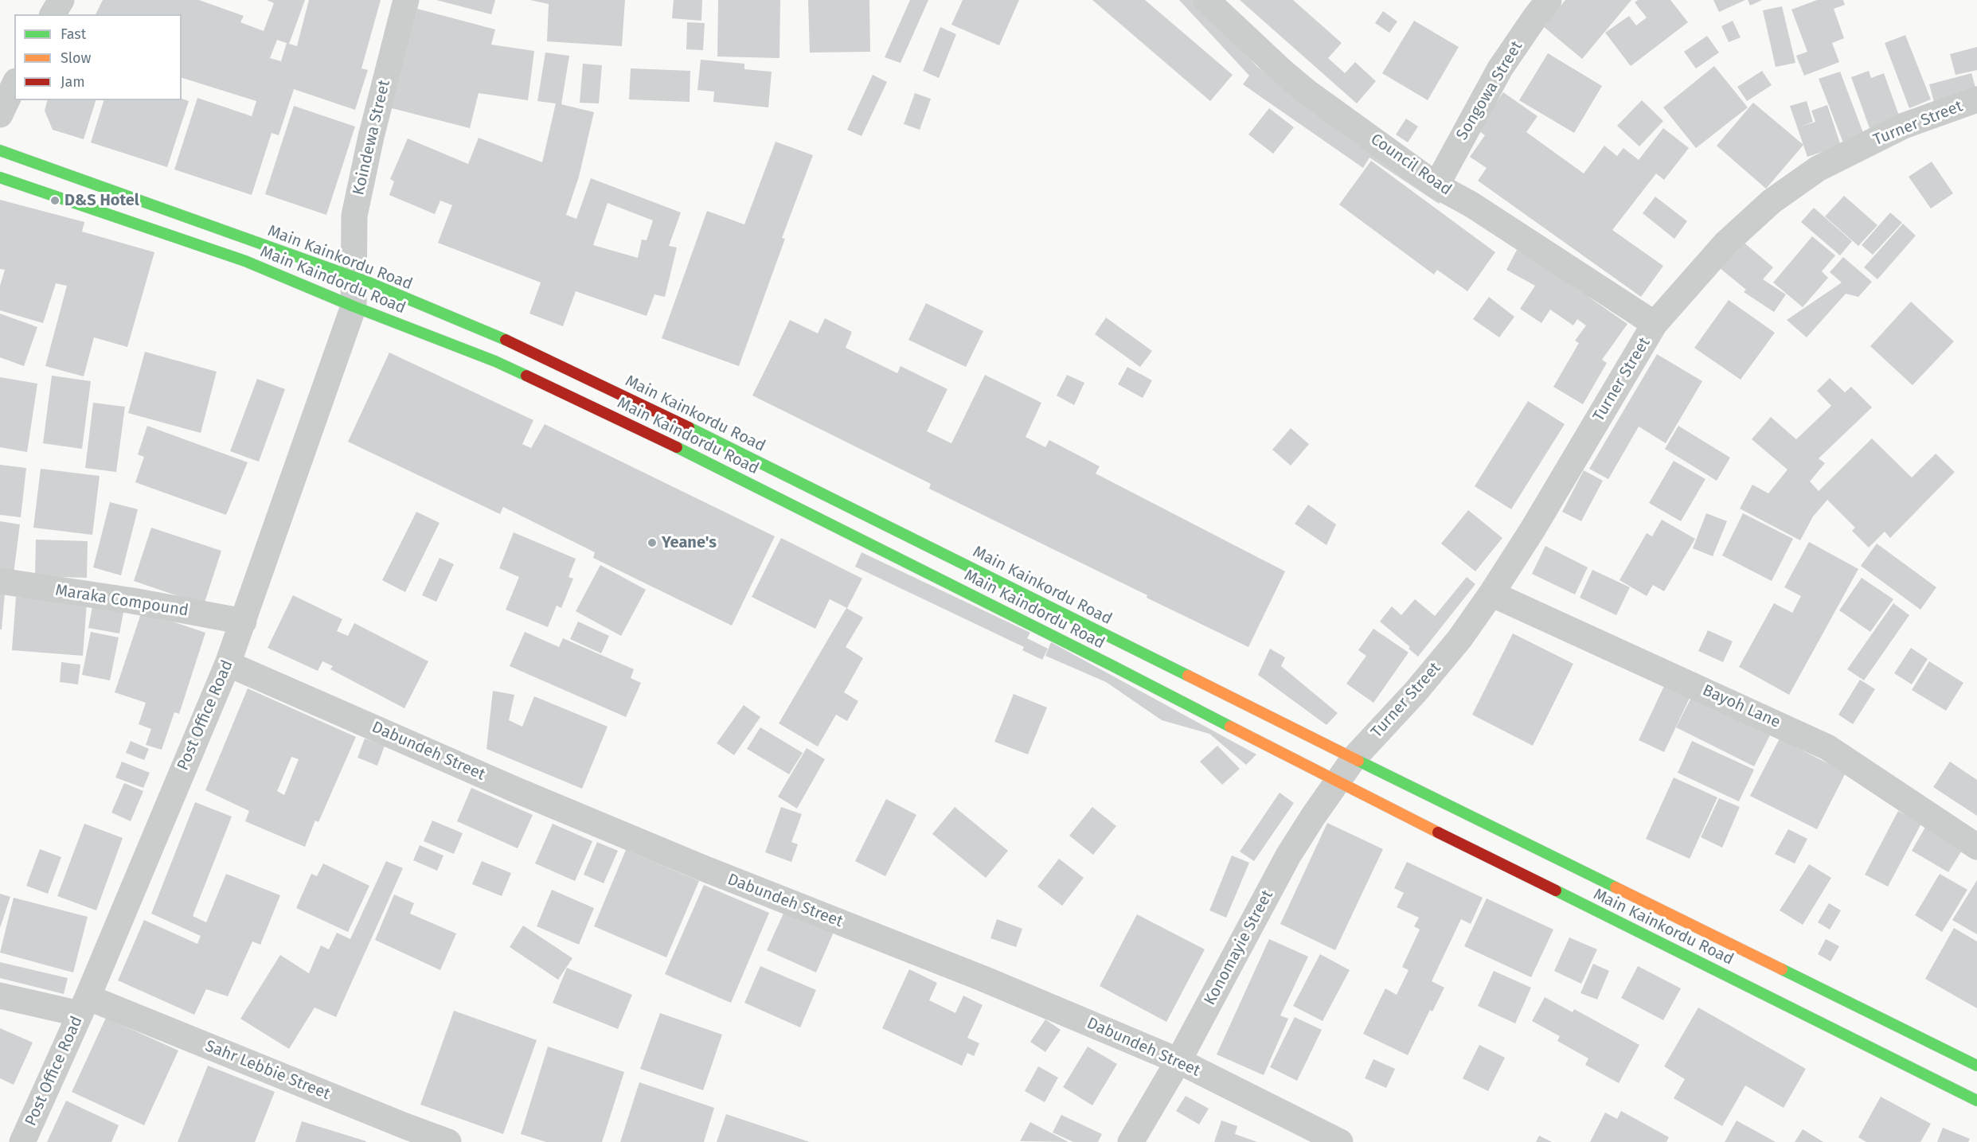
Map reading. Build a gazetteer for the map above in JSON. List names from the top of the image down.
{
  "streets": {
    "main road": ["Main Kainkordu Road", "Main Kaindordu Road"],
    "street": [
      "Songowa Street",
      "Turner Street",
      "Koindewa Street",
      "Council Road",
      "Maraka Compound",
      "Bayoh Lane",
      "Post Office Road",
      "Dabundeh Street",
      "Konomayie Street",
      "Sahr Lebbie Street"
    ]
  },
  "crossings": [
    ["Songowa Street", "Council Road"],
    ["Turner Street", "Council Road"],
    ["Turner Street", "Main Kainkordu Road"],
    ["Turner Street", "Bayoh Lane"],
    ["Turner Street", "Konomayie Street"],
    ["Koindewa Street", "Main Kainkordu Road"],
    ["Koindewa Street", "Post Office Road"],
    ["Main Kainkordu Road", "Main Kaindordu Road"],
    ["Main Kainkordu Road", "Post Office Road"],
    ["Main Kainkordu Road", "Konomayie Street"],
    ["Main Kaindordu Road", "Post Office Road"],
    ["Main Kaindordu Road", "Konomayie Street"],
    ["Maraka Compound", "Post Office Road"],
    ["Post Office Road", "Dabundeh Street"],
    ["Post Office Road", "Sahr Lebbie Street"],
    ["Dabundeh Street", "Konomayie Street"]
  ],
  "places": ["D&S Hotel", "Yeane's"],
  "legend": ["Fast", "Slow", "Jam"]
}
